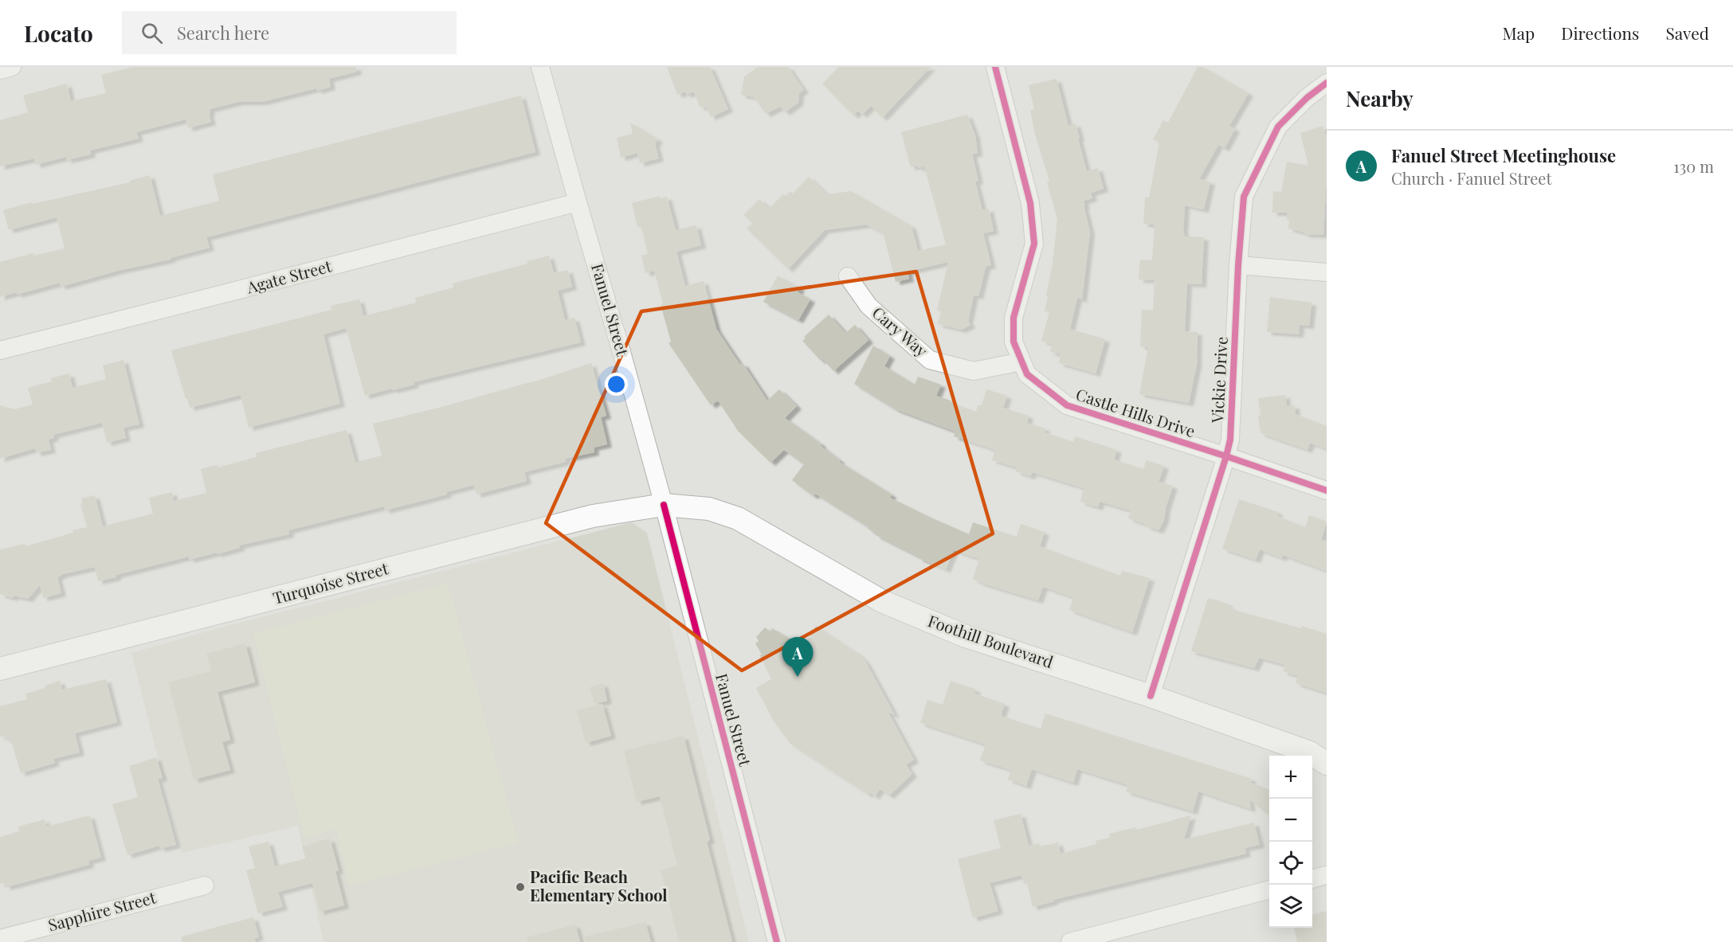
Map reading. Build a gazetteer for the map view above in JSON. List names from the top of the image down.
{
  "streets": {
    "main road": ["Turquoise Street", "Foothill Boulevard"],
    "street": [
      "Agate Street",
      "Fanuel Street",
      "Cary Way",
      "Vickie Drive",
      "Castle Hills Drive",
      "Sapphire Street"
    ]
  },
  "crossings": [
    ["Agate Street", "Fanuel Street"],
    ["Fanuel Street", "Turquoise Street"],
    ["Fanuel Street", "Foothill Boulevard"],
    ["Cary Way", "Castle Hills Drive"],
    ["Vickie Drive", "Castle Hills Drive"],
    ["Vickie Drive", "Foothill Boulevard"],
    ["Turquoise Street", "Foothill Boulevard"]
  ],
  "places": ["Pacific Beach Elementary School"],
  "page": {
    "header": "Locato",
    "search": "Search here",
    "nav": ["Map", "Directions", "Saved"],
    "heading": "Nearby",
    "list": [
      {
        "mark": "A",
        "name": "Fanuel Street Meetinghouse",
        "note": "Church · Fanuel Street",
        "value": "130 m"
      }
    ],
    "pins": "A",
    "map_buttons": ["+", "−"]
  }
}
